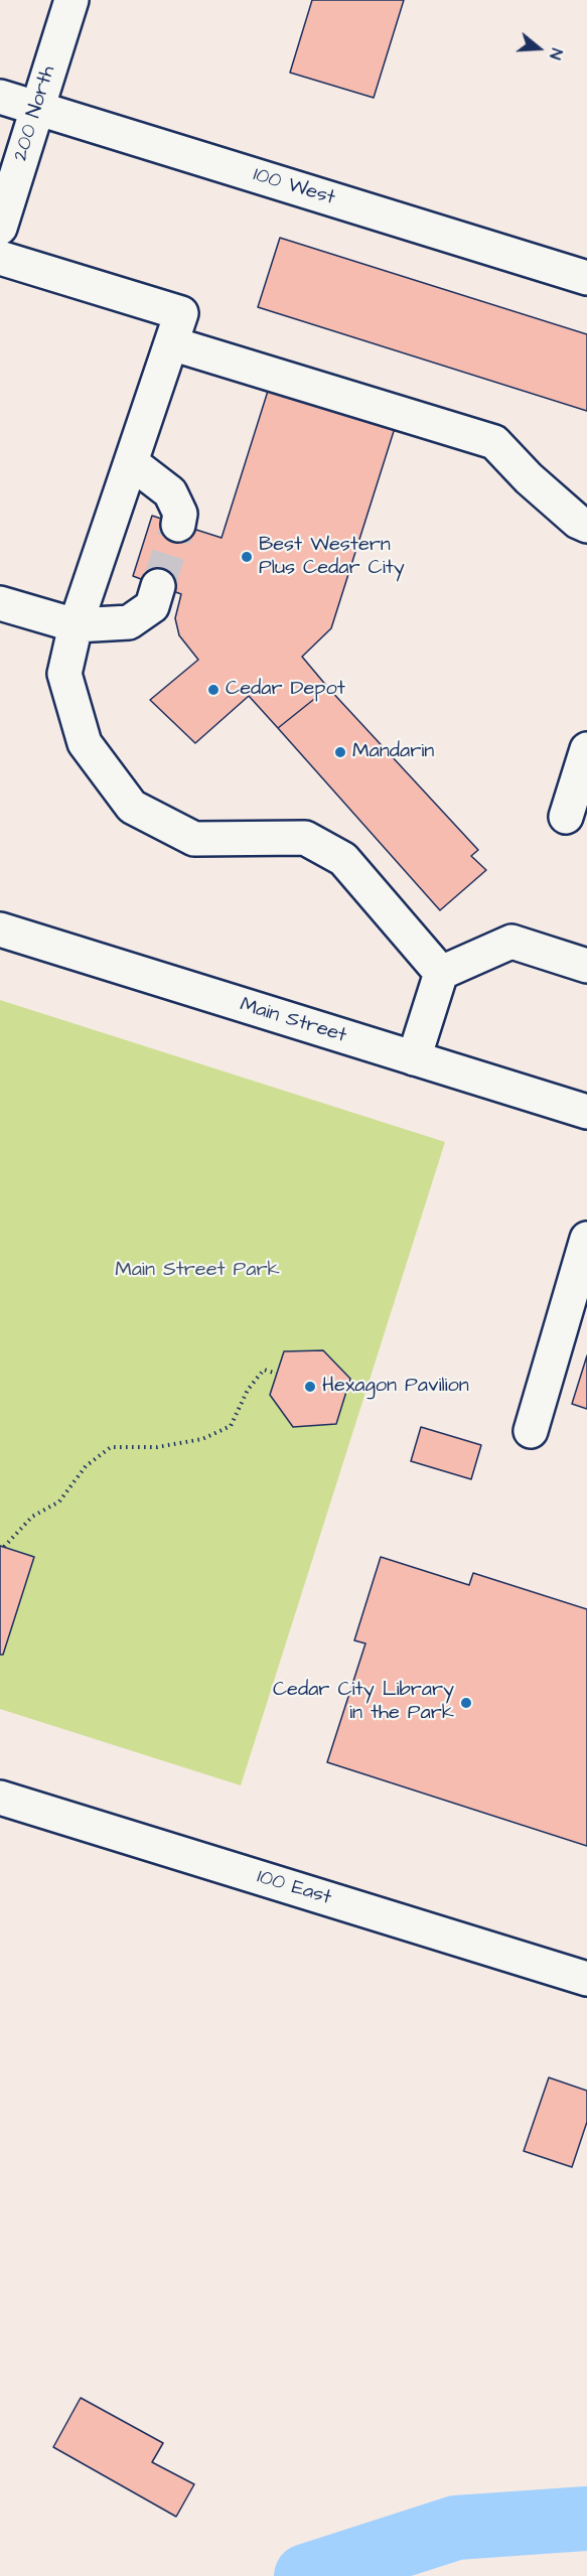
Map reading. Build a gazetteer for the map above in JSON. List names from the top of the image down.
{
  "streets": {
    "street": [
      "200 North",
      "100 West",
      "Main Street",
      "100 East"
    ]
  },
  "crossings": [
    ["200 North", "100 West"]
  ],
  "parks": ["Main Street Park"],
  "places": [
    "Best Western Plus Cedar City",
    "Cedar Depot",
    "Mandarin",
    "Hexagon Pavilion",
    "Cedar City Library in the Park"
  ],
  "north": "right"
}
